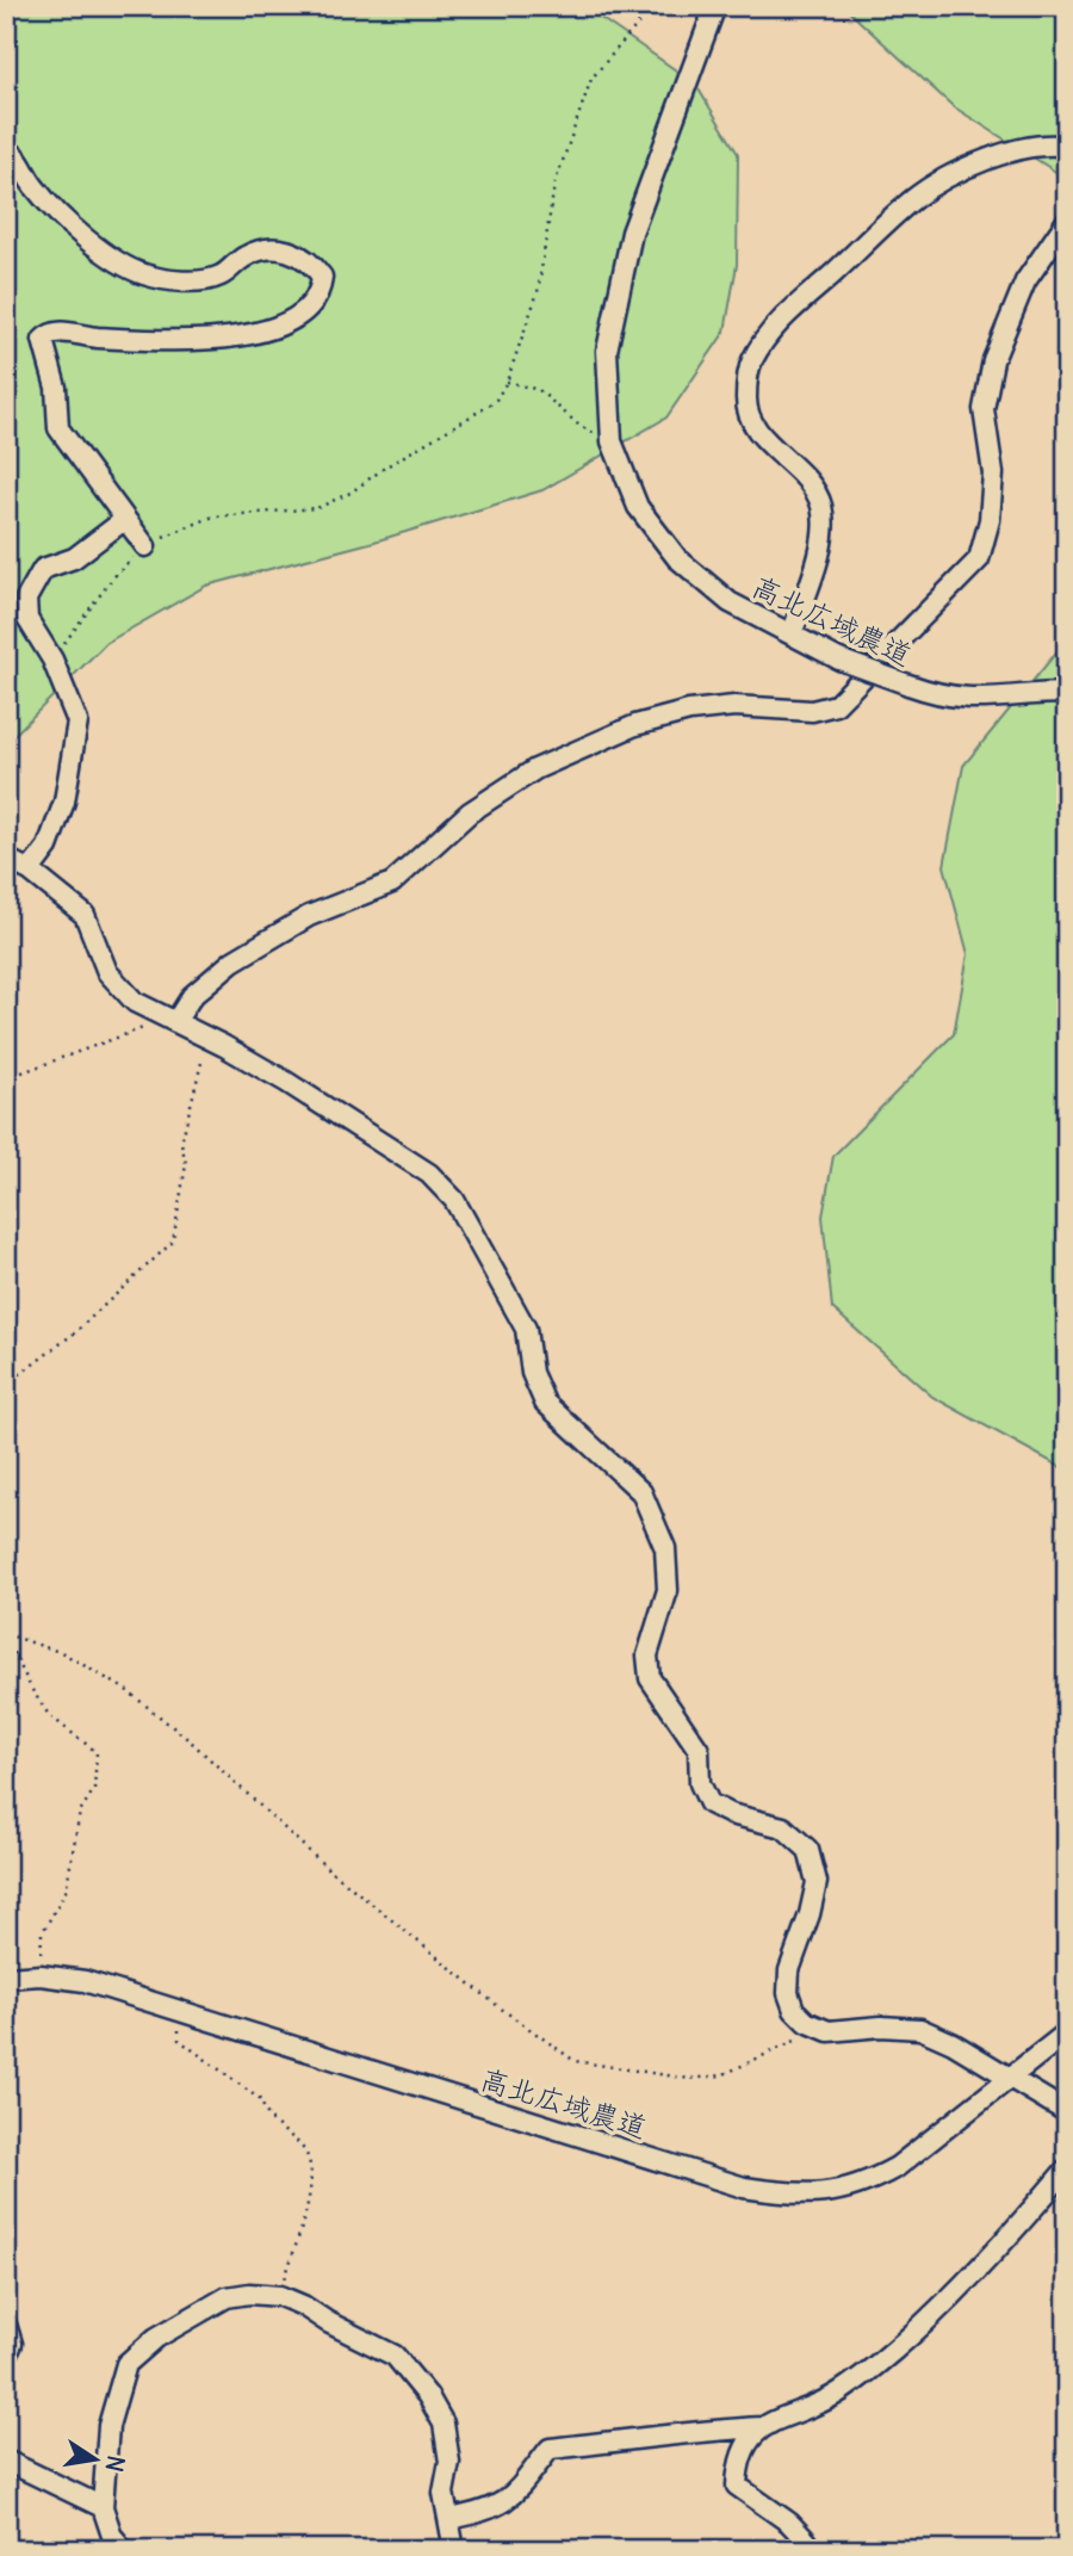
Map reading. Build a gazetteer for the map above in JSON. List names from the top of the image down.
{
  "streets": {
    "street": ["高北広域農道"]
  },
  "north": "right"
}
